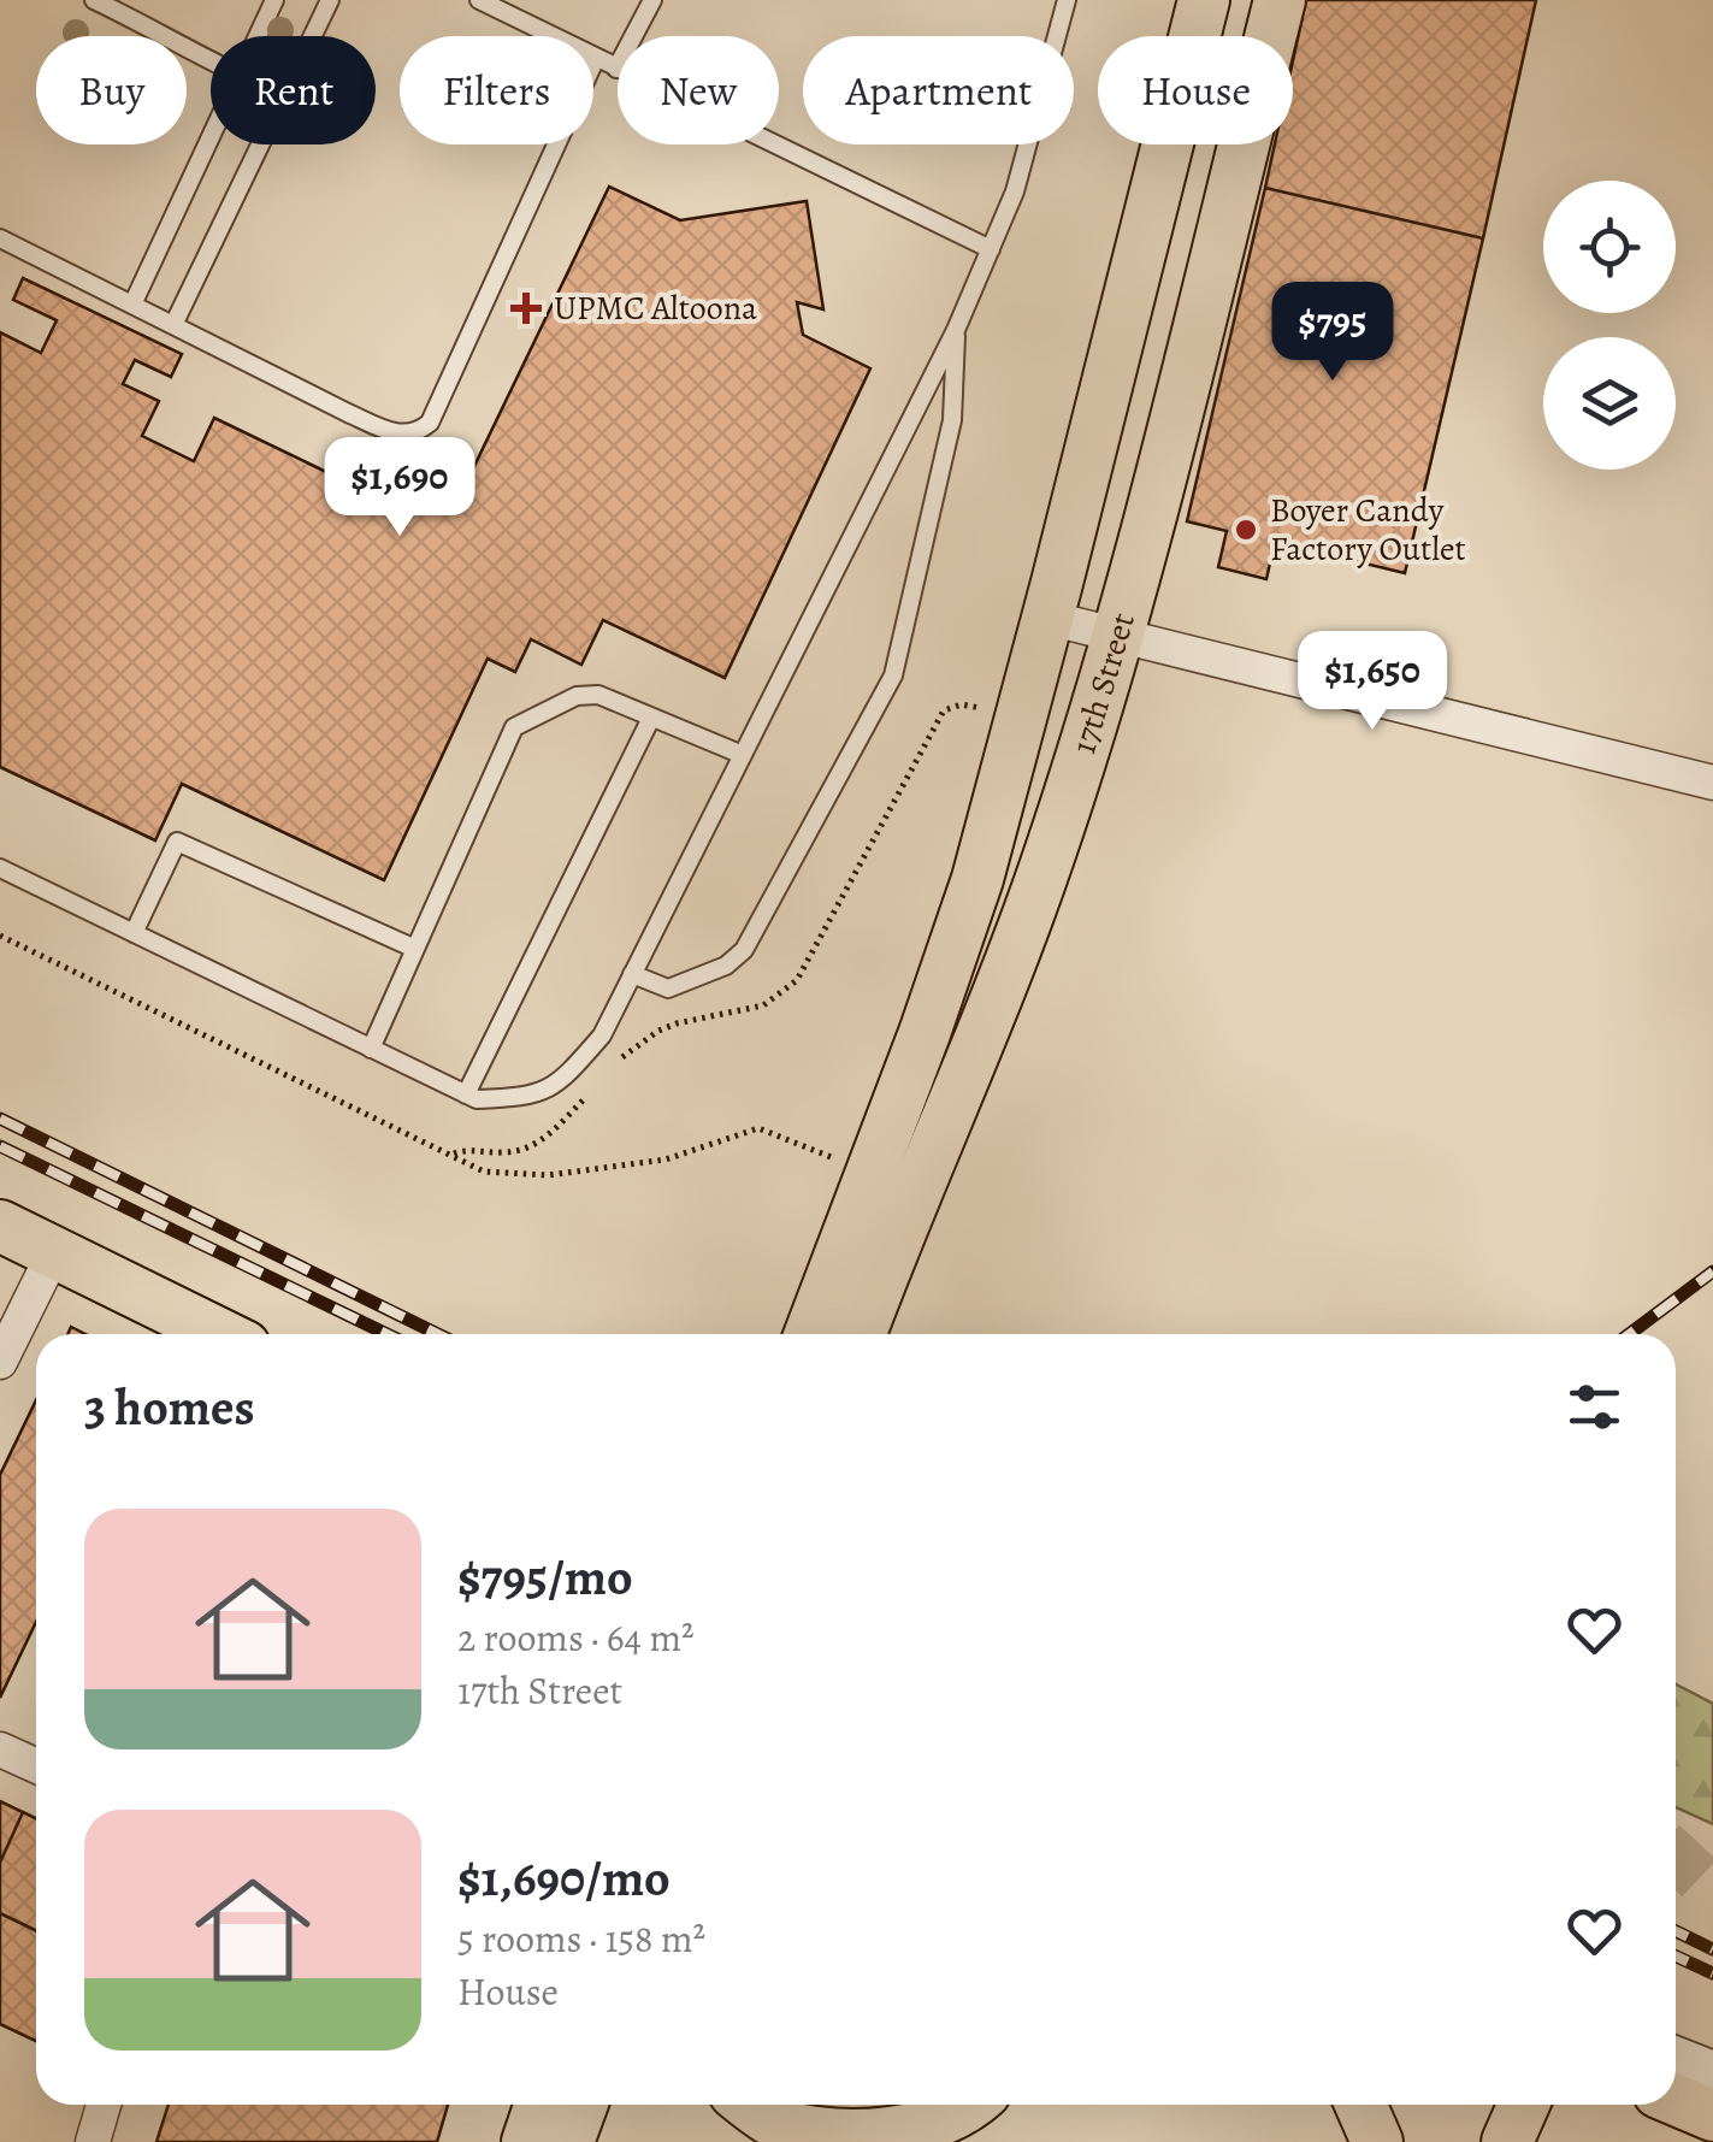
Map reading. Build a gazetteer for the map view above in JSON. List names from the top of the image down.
{
  "streets": {
    "main road": ["17th Street"]
  },
  "places": {
    "health": ["UPMC Altoona"],
    "other": ["Boyer Candy Factory Outlet"]
  },
  "page": {
    "chip": [
      "Buy",
      "Rent",
      "Filters",
      "New",
      "Apartment",
      "House"
    ],
    "price": ["$795", "$1,690", "$1,650"],
    "heading": "3 homes",
    "list": [
      {
        "name": "$795/mo",
        "note": "2 rooms · 64 m² · 17th Street"
      },
      {
        "name": "$1,690/mo",
        "note": "5 rooms · 158 m² · House"
      }
    ]
  }
}
